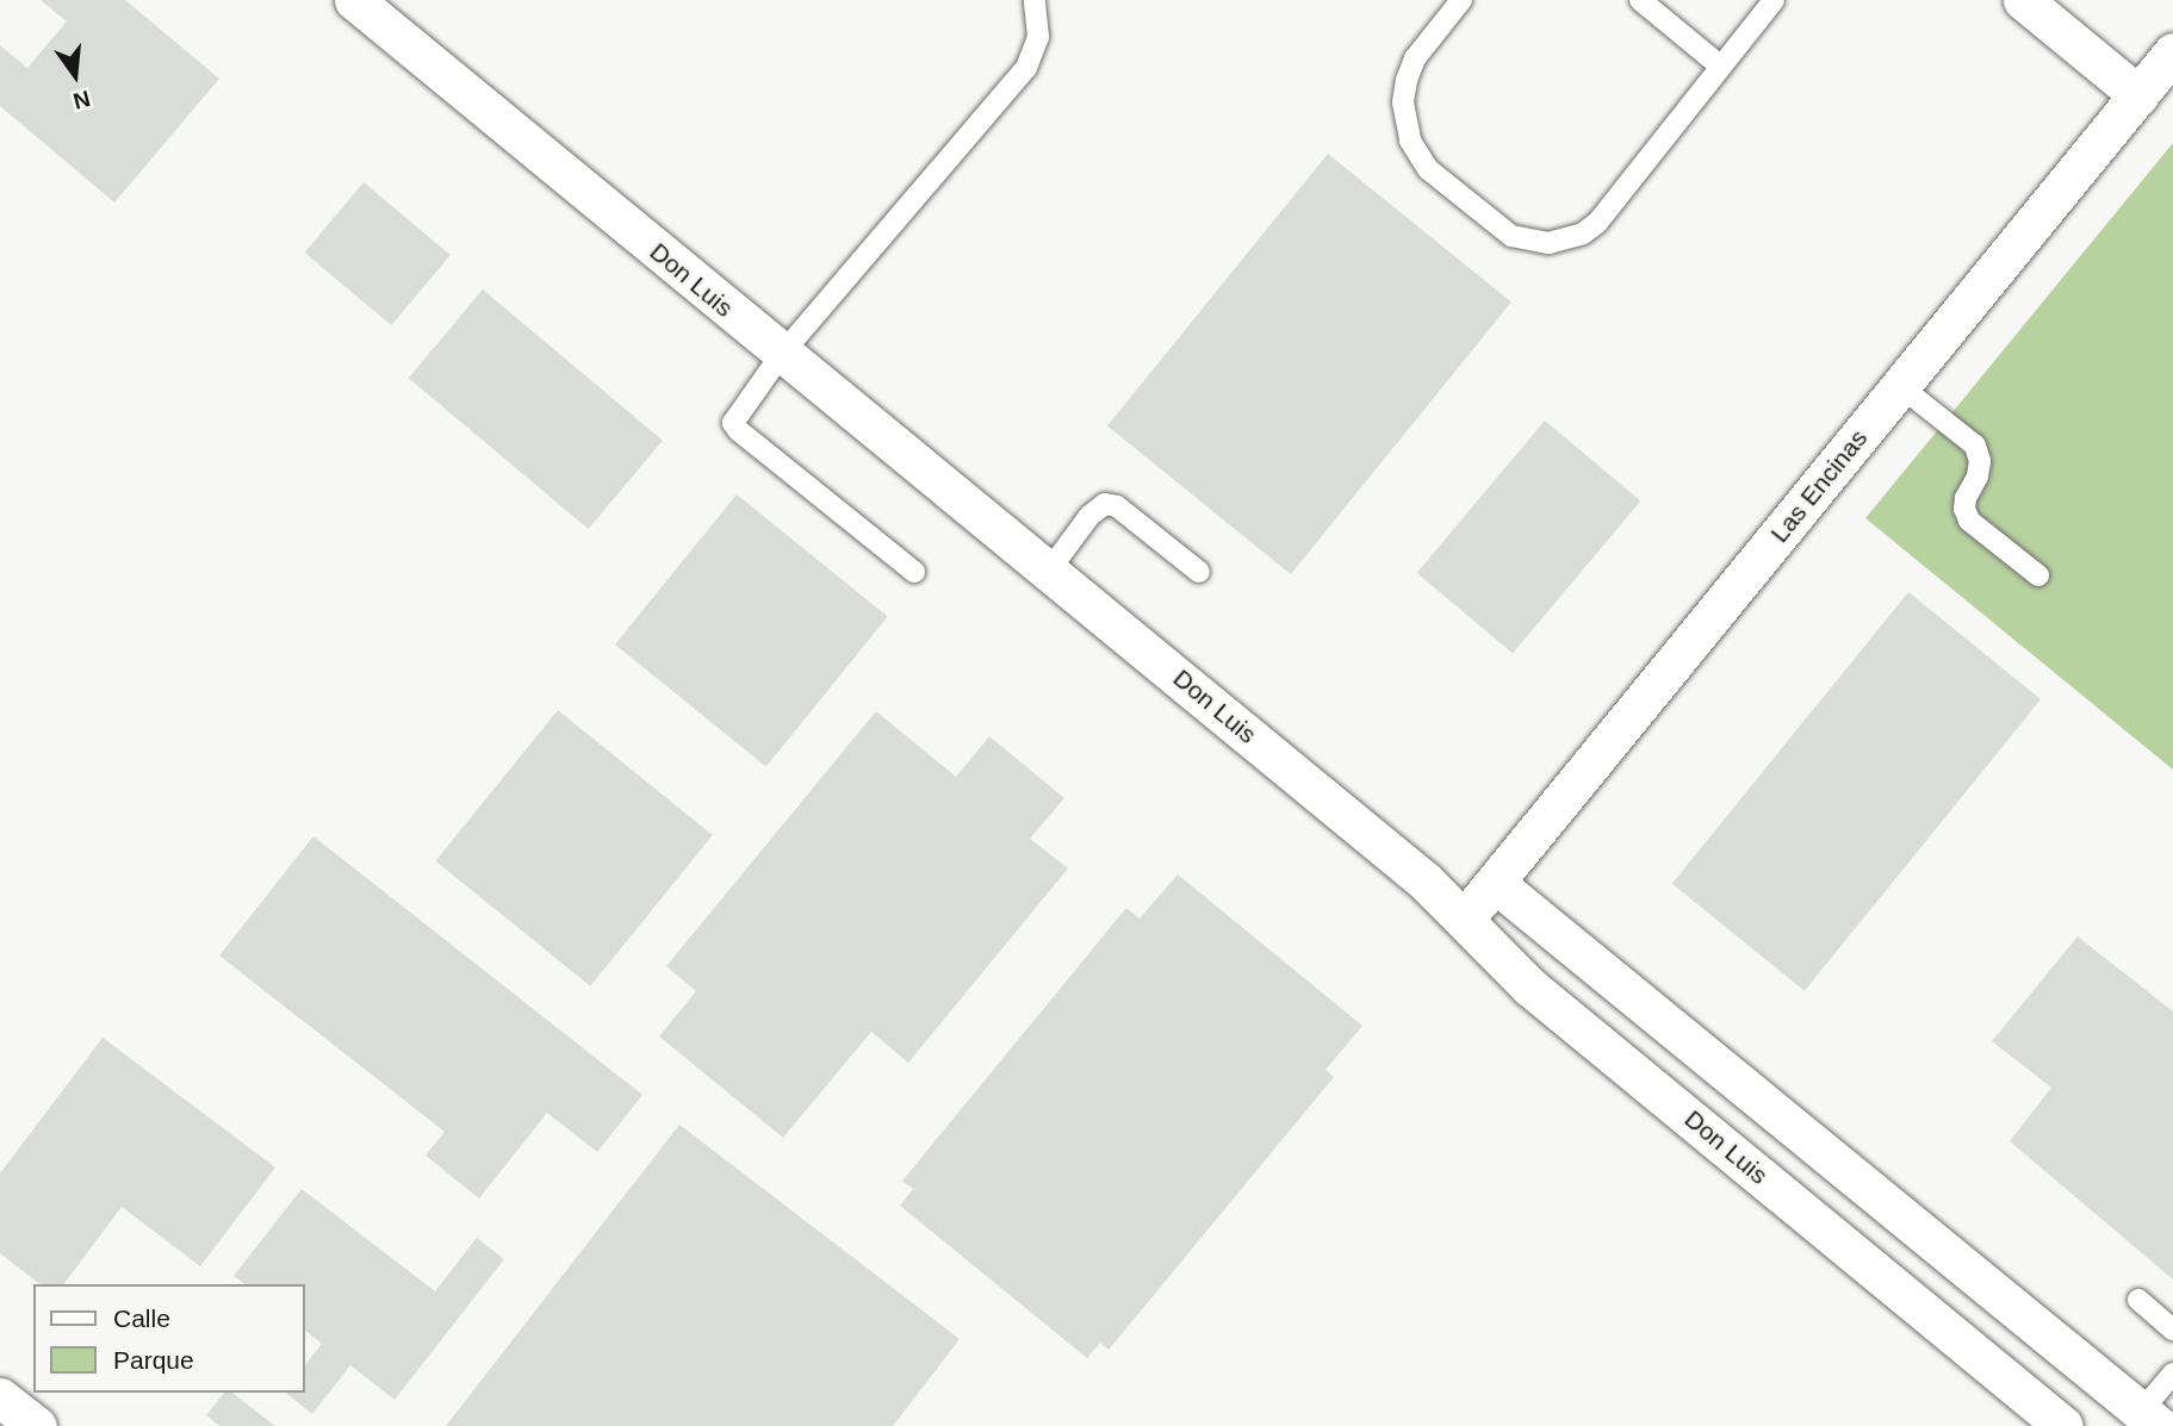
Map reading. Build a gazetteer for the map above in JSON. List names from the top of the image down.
{
  "streets": {
    "street": ["Don Luis", "Las Encinas"]
  },
  "crossings": [
    ["Don Luis", "Las Encinas"]
  ],
  "legend": ["Calle", "Parque"],
  "north": "bottom"
}
